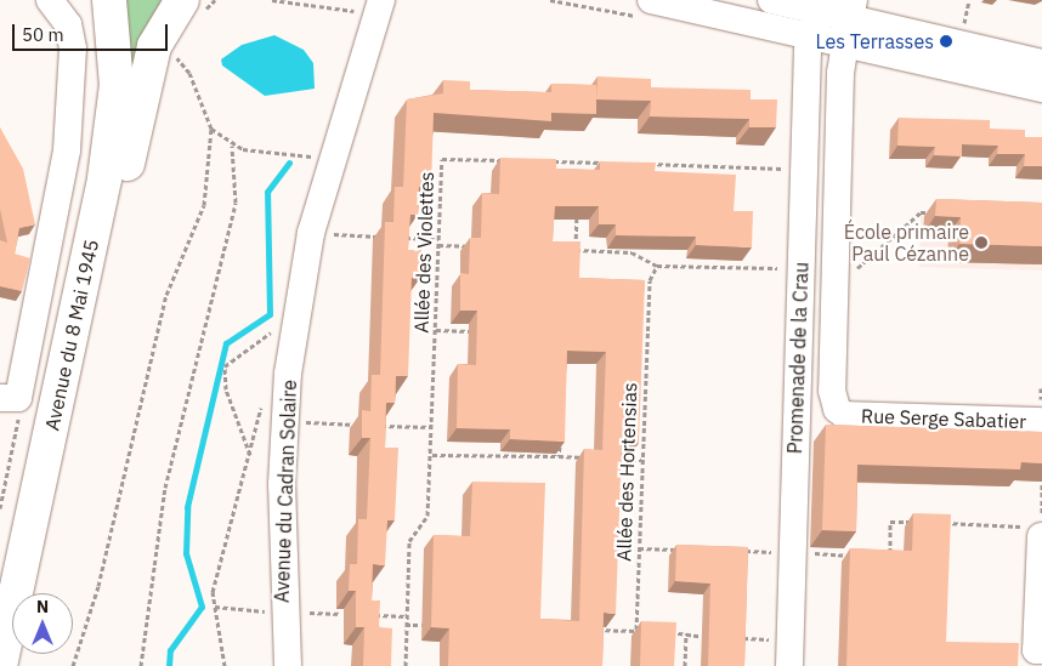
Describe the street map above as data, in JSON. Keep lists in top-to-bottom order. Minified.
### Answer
{"streets":{"main road":["Avenue du 8 Mai 1945"],"street":["Promenade de la Crau","Rue Serge Sabatier","Avenue du Cadran Solaire"],"path":["Allée des Violettes","Allée des Hortensias"]},"places":["Les Terrasses","École primaire Paul Cézanne"],"scale_bar":"50 m","north":"top"}
